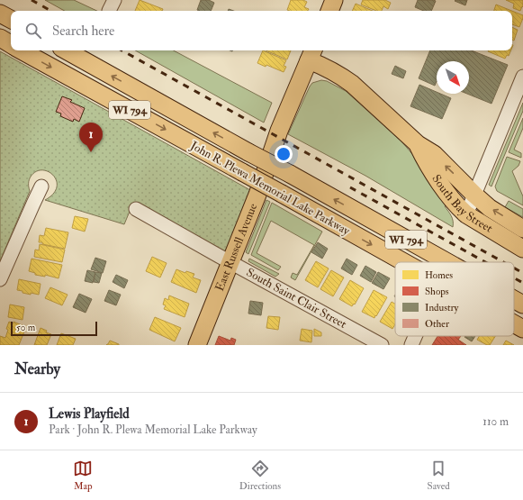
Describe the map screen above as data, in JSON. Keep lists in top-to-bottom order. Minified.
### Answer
{"streets":{"main road":["WI 794","John R. Plewa Memorial Lake Parkway","South Bay Street","East Russell Avenue"],"street":["South Saint Clair Street"]},"crossings":[["South Bay Street","East Russell Avenue"],["East Russell Avenue","South Saint Clair Street"]],"legend":["Homes","Shops","Industry","Other"],"scale_bar":"50 m","north":"bottom right","page":{"search":"Search here","pins":"1","scale":"50 m","heading":"Nearby","list":[{"mark":"1","name":"Lewis Playfield","note":"Park · John R. Plewa Memorial Lake Parkway","value":"110 m"}],"nav":["Map","Directions","Saved"]}}
